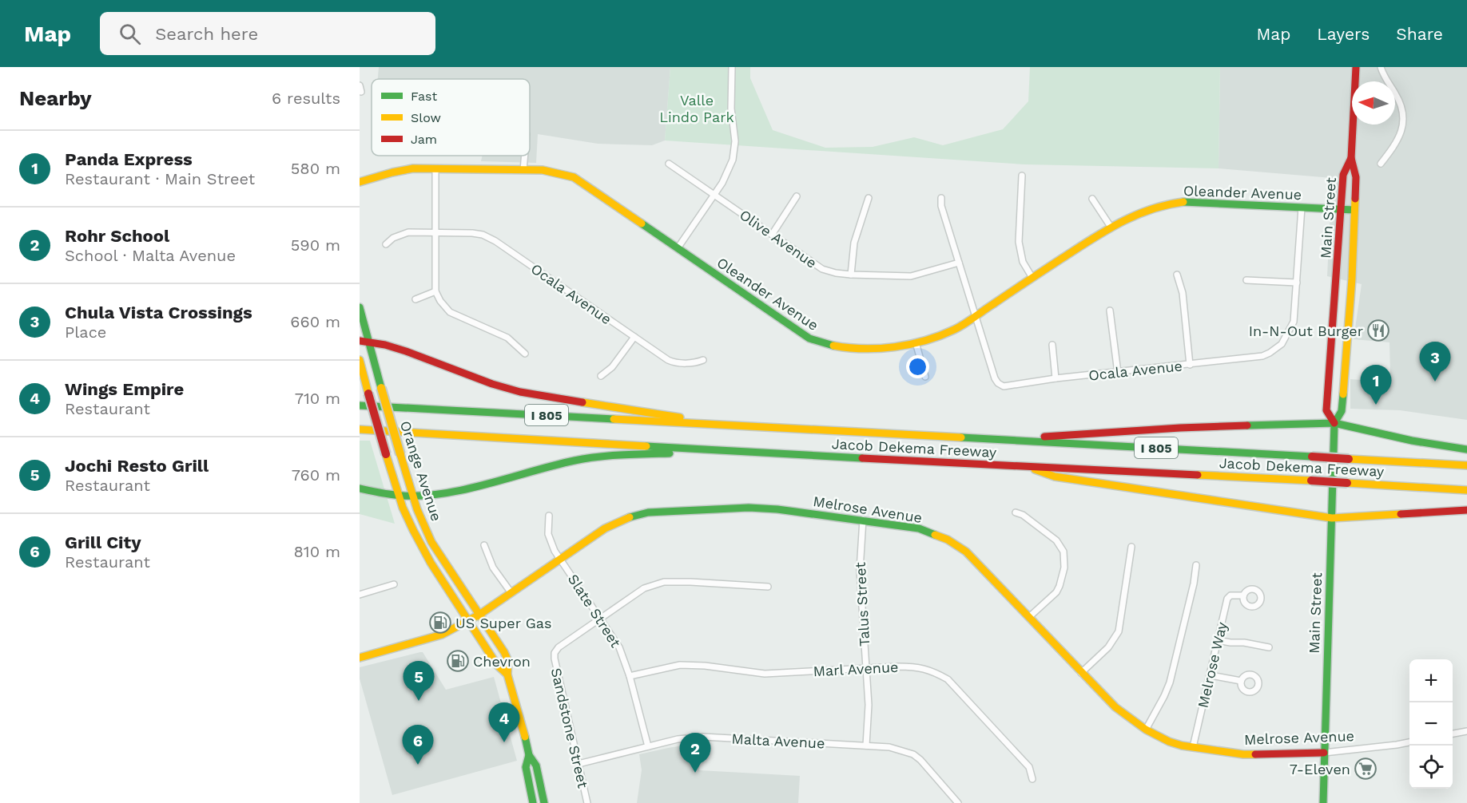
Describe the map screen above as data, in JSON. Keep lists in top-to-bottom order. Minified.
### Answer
{"streets":{"main road":["Oleander Avenue","Main Street","I 805","Jacob Dekema Freeway","Orange Avenue","Melrose Avenue"],"street":["Olive Avenue","Ocala Avenue","Talus Street","Slate Street","Melrose Way","Marl Avenue","Sandstone Street","Malta Avenue"]},"crossings":[["Oleander Avenue","Main Street"],["Oleander Avenue","Ocala Avenue"],["Main Street","Melrose Avenue"],["Orange Avenue","Melrose Avenue"],["Melrose Avenue","Talus Street"],["Melrose Avenue","Slate Street"],["Melrose Avenue","Melrose Way"],["Talus Street","Marl Avenue"],["Talus Street","Malta Avenue"],["Slate Street","Marl Avenue"],["Slate Street","Sandstone Street"],["Slate Street","Malta Avenue"],["Sandstone Street","Malta Avenue"]],"parks":["Valle Lindo Park"],"places":{"restaurant":["In-N-Out Burger"],"fuel station":["US Super Gas","Chevron"],"supermarket":["7-Eleven"]},"legend":["Fast","Slow","Jam"],"north":"left","page":{"header":"Map","search":"Search here","nav":["Map","Layers","Share"],"heading":["Nearby","6 results"],"list":[{"mark":"1","name":"Panda Express","note":"Restaurant · Main Street","value":"580 m"},{"mark":"2","name":"Rohr School","note":"School · Malta Avenue","value":"590 m"},{"mark":"3","name":"Chula Vista Crossings","note":"Place","value":"660 m"},{"mark":"4","name":"Wings Empire","note":"Restaurant","value":"710 m"},{"mark":"5","name":"Jochi Resto Grill","note":"Restaurant","value":"760 m"},{"mark":"6","name":"Grill City","note":"Restaurant","value":"810 m"}],"pins":["3","1","5","4","6","2"],"map_buttons":["+","−"]}}
